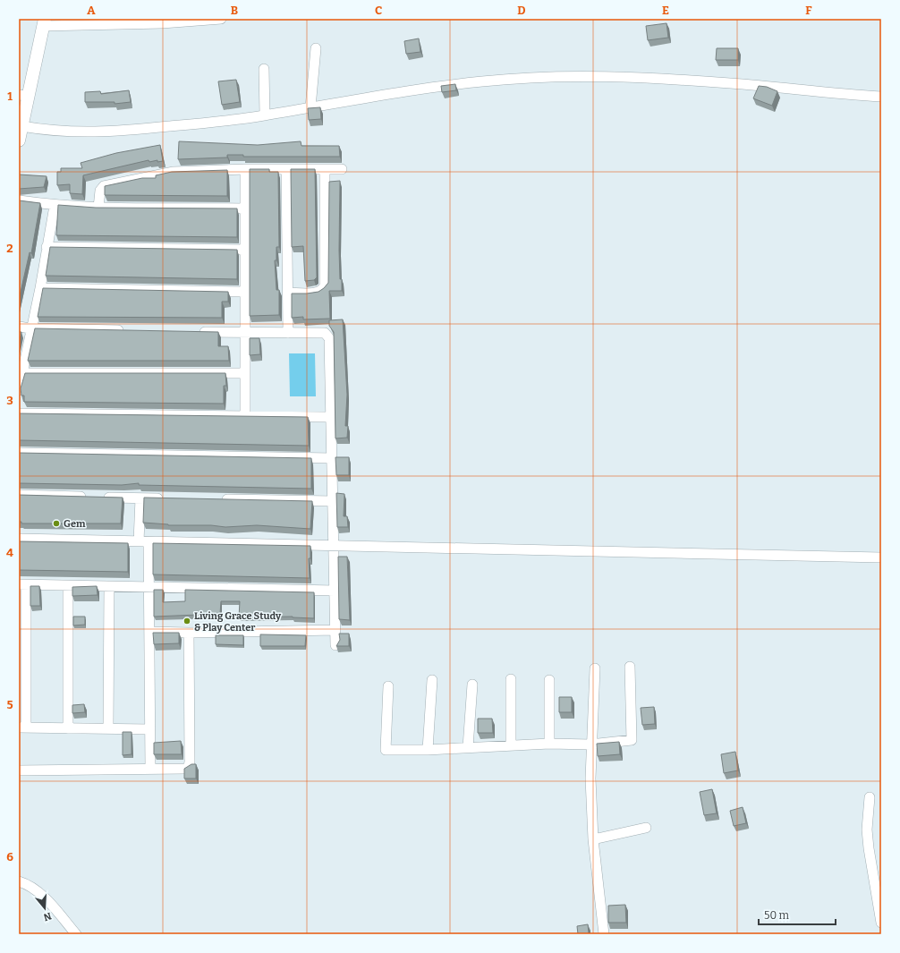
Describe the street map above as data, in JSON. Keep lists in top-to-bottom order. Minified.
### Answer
{"places":["Gem","Living Grace Study & Play Center"],"scale_bar":"50 m","north":"bottom","grid":{"columns":["A","B","C","D","E","F"],"rows":["1","2","3","4","5","6"]}}
